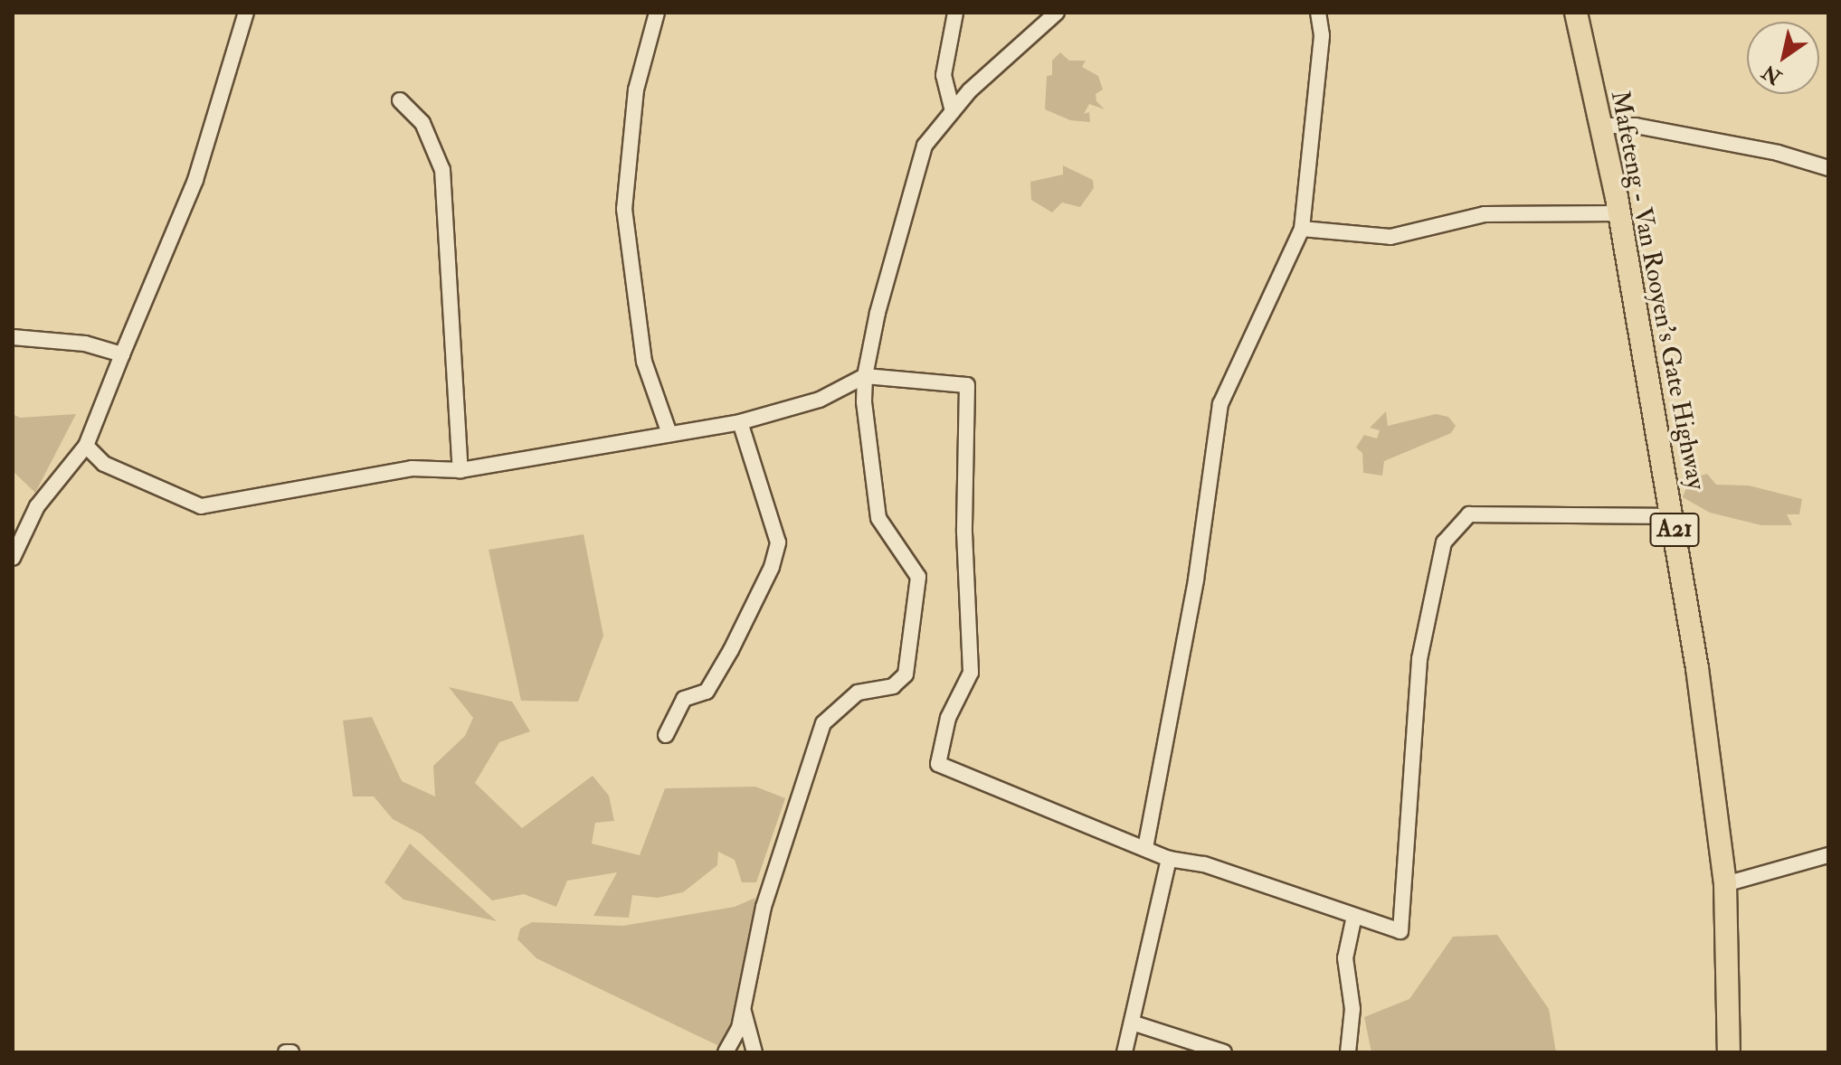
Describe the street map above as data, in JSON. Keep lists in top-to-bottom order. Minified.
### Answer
{"streets":{"main road":["Mafeteng - Van Rooyen's Gate Highway","A21"]},"north":"bottom left"}
